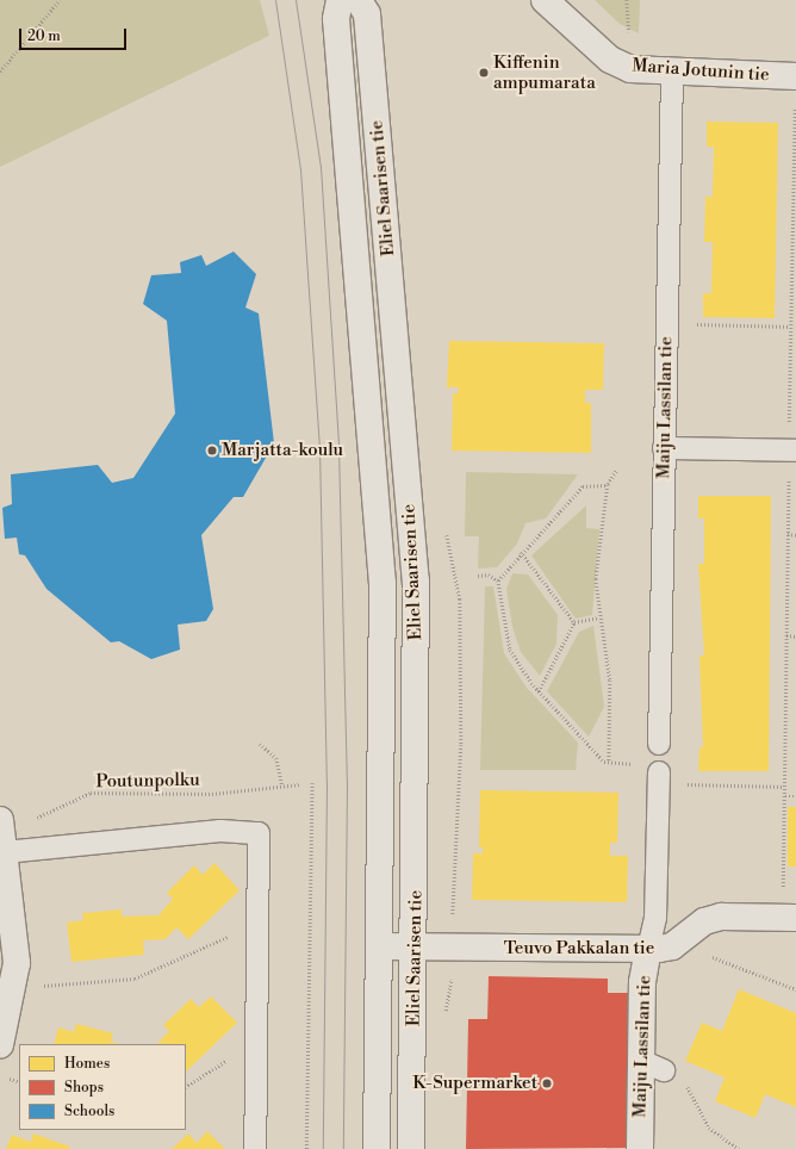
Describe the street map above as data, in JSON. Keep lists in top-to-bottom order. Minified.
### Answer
{"streets":{"main road":["Maria Jotunin tie","Eliel Saarisen tie","Maiju Lassilan tie","Teuvo Pakkalan tie"],"path":["Poutunpolku"]},"crossings":[["Maria Jotunin tie","Maiju Lassilan tie"],["Eliel Saarisen tie","Teuvo Pakkalan tie"],["Maiju Lassilan tie","Teuvo Pakkalan tie"]],"places":["Kiffenin ampumarata","Marjatta-koulu","K-Supermarket"],"legend":["Homes","Shops","Schools"],"scale_bar":"20 m"}
